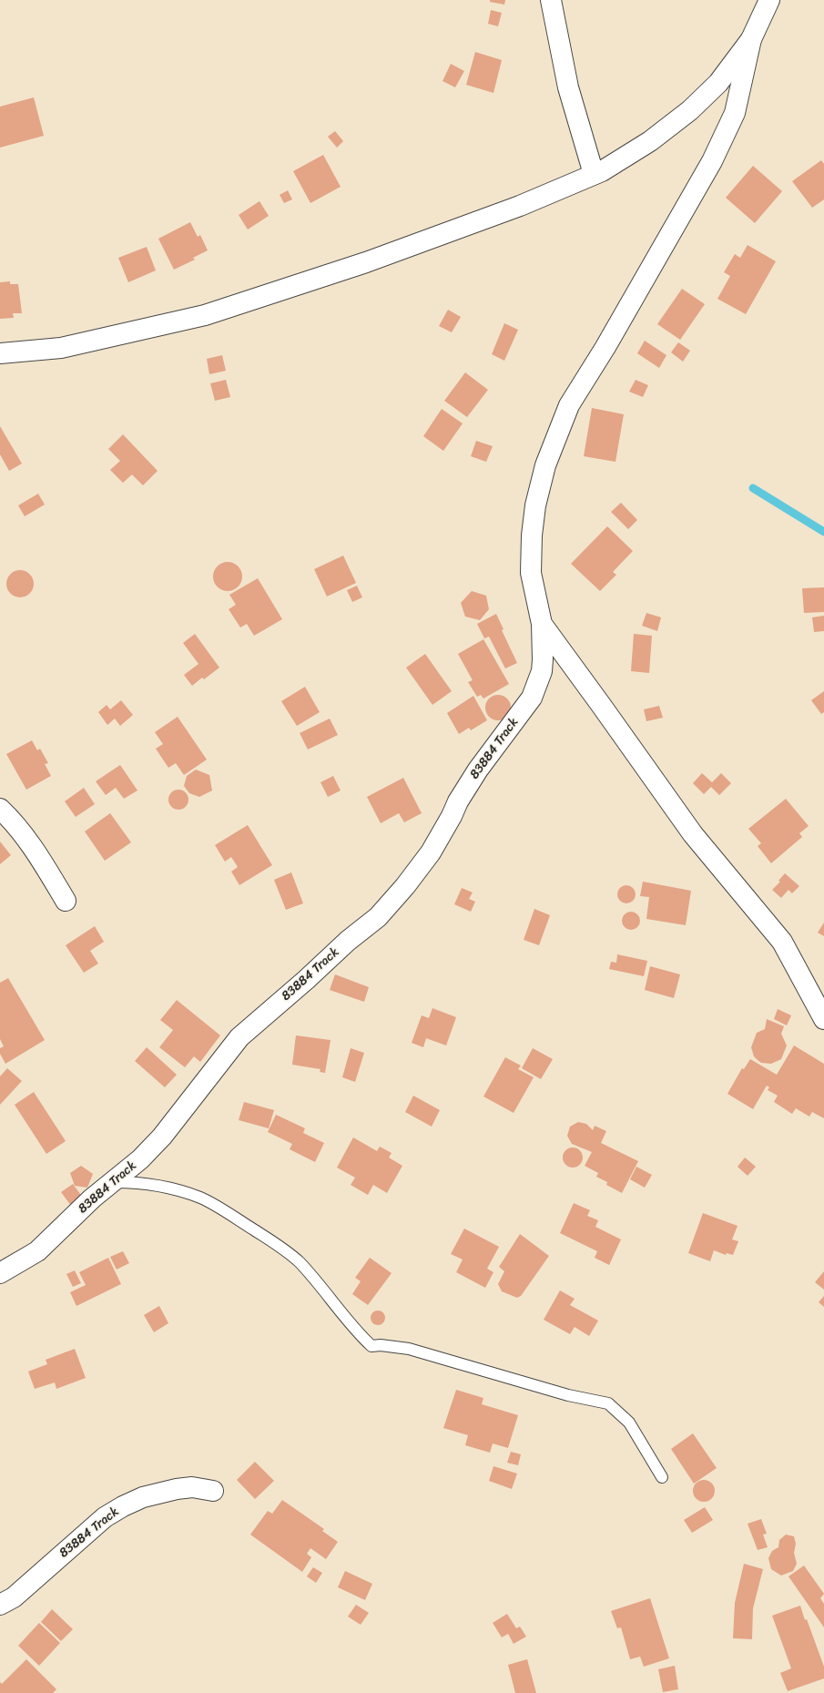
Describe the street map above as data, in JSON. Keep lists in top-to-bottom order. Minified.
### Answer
{"streets":{"street":["83884 Track"]}}
